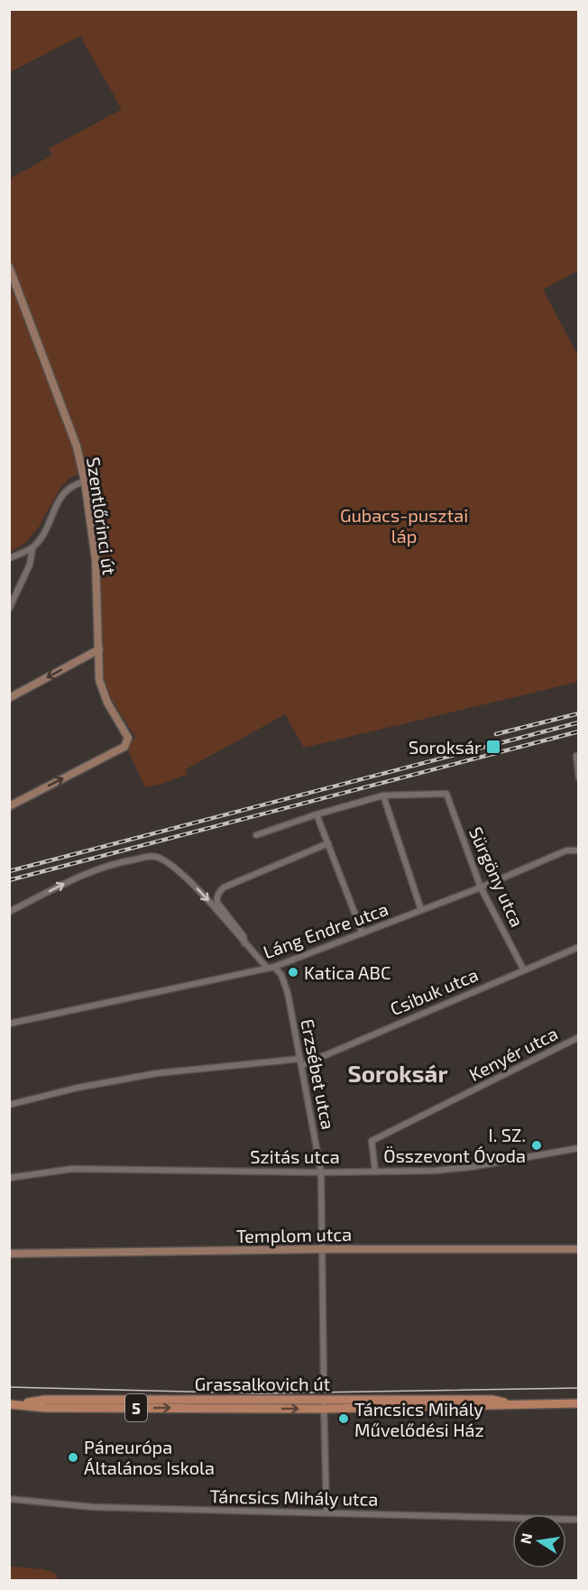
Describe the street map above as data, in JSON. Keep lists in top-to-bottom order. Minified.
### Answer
{"streets":{"main road":["Szentlőrinci út","Templom utca","Grassalkovich út","5"],"street":["Sürgöny utca","Láng Endre utca","Csibuk utca","Kenyér utca","Erzsébet utca","Szitás utca","Táncsics Mihály utca"]},"crossings":[["Sürgöny utca","Láng Endre utca"],["Sürgöny utca","Csibuk utca"],["Láng Endre utca","Erzsébet utca"],["Csibuk utca","Erzsébet utca"],["Kenyér utca","Szitás utca"],["Erzsébet utca","Szitás utca"],["Erzsébet utca","Templom utca"]],"districts":["Soroksár"],"parks":["Gubacs-pusztai láp"],"places":{"transit":["Soroksár"],"other":["Katica ABC","I. SZ. Összevont Óvoda","Táncsics Mihály Művelődési Ház","Páneurópa Általános Iskola"]},"north":"left"}
